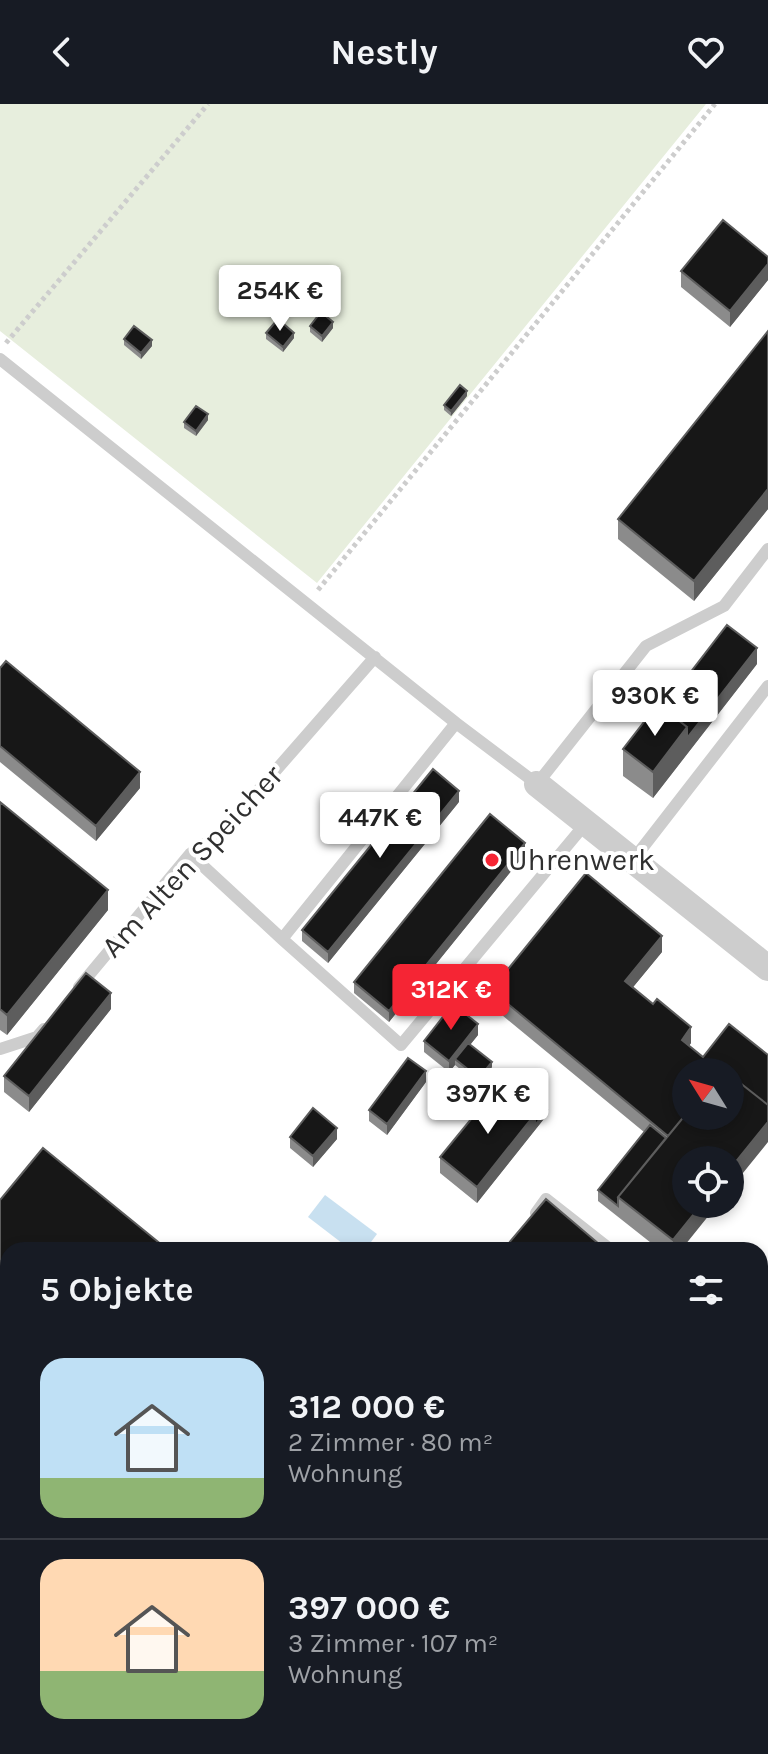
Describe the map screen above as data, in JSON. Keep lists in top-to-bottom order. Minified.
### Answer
{"streets":{"lane":["Am Alten Speicher"]},"places":["Uhrenwerk"],"north":"top left","page":{"header":"Nestly","price":["254K €","930K €","447K €","312K €","397K €"],"heading":"5 Objekte","list":[{"name":"312 000 €","note":"2 Zimmer · 80 m² · Wohnung"},{"name":"397 000 €","note":"3 Zimmer · 107 m² · Wohnung"}]}}
